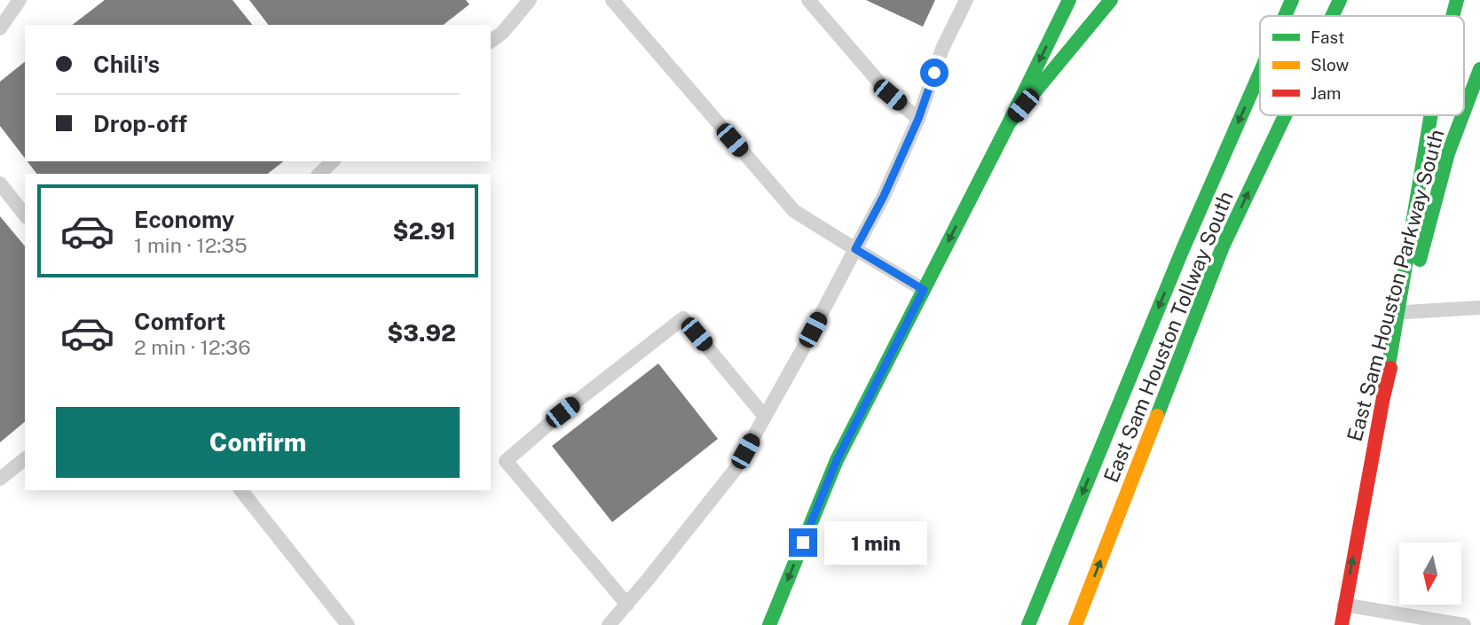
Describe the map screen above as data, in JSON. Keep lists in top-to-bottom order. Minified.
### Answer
{"streets":{"main road":["East Sam Houston Parkway South","East Sam Houston Tollway South"]},"one_way":["East Sam Houston Parkway South"],"legend":["Fast","Slow","Jam"],"north":"bottom","page":{"banner":["Chili's","Drop-off"],"list":[{"name":"Economy","note":"1 min · 12:35","value":"$2.91"},{"name":"Comfort","note":"2 min · 12:36","value":"$3.92"}],"buttons":"Confirm","bubble":"1 min"}}
